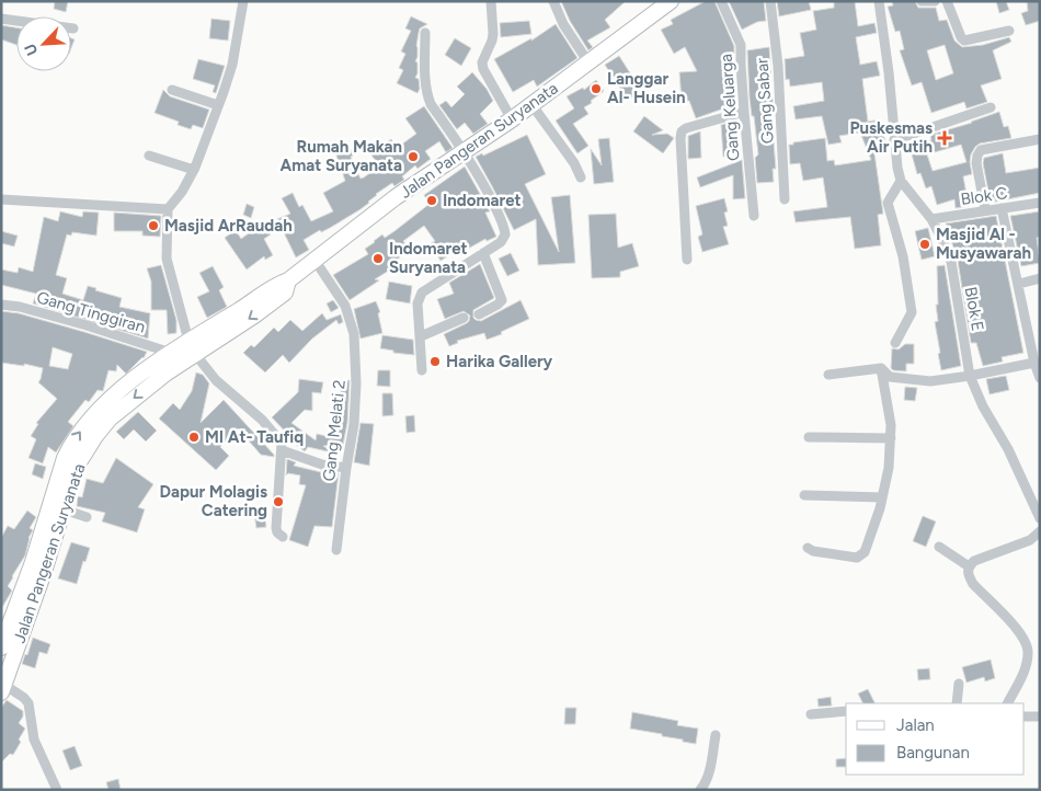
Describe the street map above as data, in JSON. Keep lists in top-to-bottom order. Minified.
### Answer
{"streets":{"main road":["Jalan Pangeran Suryanata"],"street":["Gang Sabar","Gang Keluarga","Blok C","Blok E","Gang Tinggiran","Gang Melati 2"]},"crossings":[["Jalan Pangeran Suryanata","Gang Tinggiran"],["Jalan Pangeran Suryanata","Gang Melati 2"],["Blok C","Blok E"]],"places":{"other":["Langgar Al- Husein","Rumah Makan Amat Suryanata","Indomaret","Masjid ArRaudah","Masjid Al - Musyawarah","Indomaret Suryanata","Harika Gallery","MI At- Taufiq","Dapur Molagis Catering"],"health":["Puskesmas Air Putih"]},"legend":["Jalan","Bangunan"],"north":"bottom left"}
